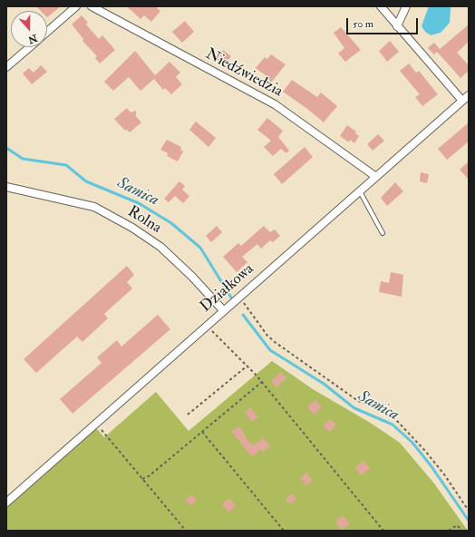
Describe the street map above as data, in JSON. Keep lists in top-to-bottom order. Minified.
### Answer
{"streets":{"street":["Niedźwiedzia","Rolna","Działkowa"]},"crossings":[["Niedźwiedzia","Działkowa"],["Rolna","Działkowa"]],"water":["Samica"],"scale_bar":"50 m","north":"bottom"}
